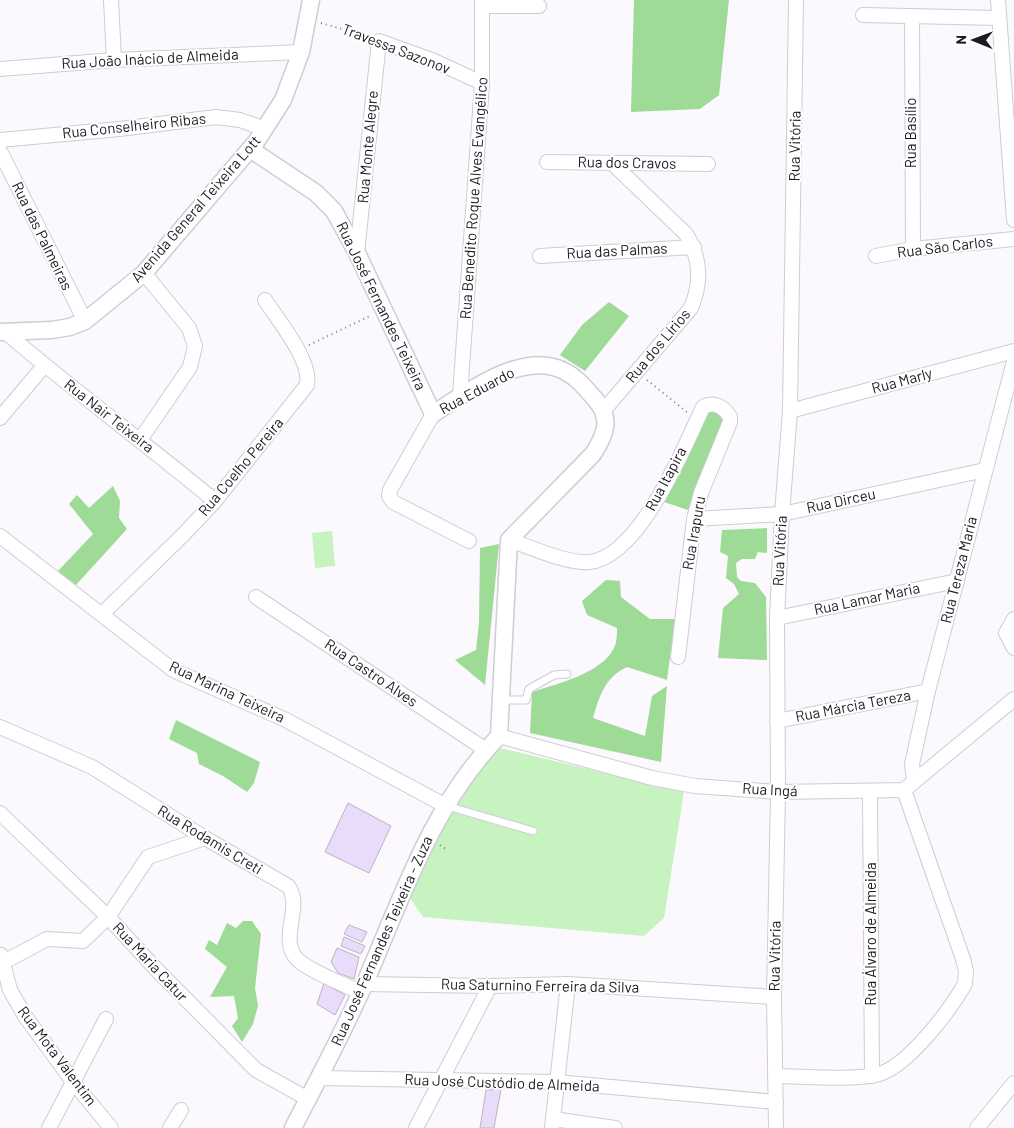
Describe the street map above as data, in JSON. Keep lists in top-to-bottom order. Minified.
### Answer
{"streets":{"street":["Travessa Sazonov","Rua João Inácio de Almeida","Rua Conselheiro Ribas","Rua Basílio","Rua Vitória","Rua Monte Alegre","Rua dos Cravos","Rua Benedito Roque Alves Evangélico","Avenida General Teixeira Lott","Rua das Palmeiras","Rua São Carlos","Rua das Palmas","Rua José Fernandes Teixeira","Rua dos Lírios","Rua Marly","Rua Eduardo","Rua Nair Teixeira","Rua Coelho Pereira","Rua Itapira","Rua Dirceu","Rua Irapuru","Rua Tereza Maria","Rua Lamar Maria","Rua Castro Alves","Rua Marina Teixeira","Rua Márcia Tereza","Rua Ingá","Rua Rodamis Creti","Rua Álvaro de Almeida","Rua José Fernandes Teixeira - Zuza","Rua Maria Catur","Rua Saturnino Ferreira da Silva","Rua Mota Valentim","Rua José Custódio de Almeida"]},"crossings":[["Travessa Sazonov","Rua Monte Alegre"],["Travessa Sazonov","Rua Benedito Roque Alves Evangélico"],["Travessa Sazonov","Avenida General Teixeira Lott"],["Rua João Inácio de Almeida","Avenida General Teixeira Lott"],["Rua Conselheiro Ribas","Avenida General Teixeira Lott"],["Rua Basílio","Rua São Carlos"],["Rua Vitória","Rua Marly"],["Rua Vitória","Rua Dirceu"],["Rua Vitória","Rua Lamar Maria"],["Rua Vitória","Rua Márcia Tereza"],["Rua Vitória","Rua Ingá"],["Rua Vitória","Rua Saturnino Ferreira da Silva"],["Rua Vitória","Rua José Custódio de Almeida"],["Rua Monte Alegre","Rua José Fernandes Teixeira"],["Rua Benedito Roque Alves Evangélico","Rua Eduardo"],["Avenida General Teixeira Lott","Rua das Palmeiras"],["Avenida General Teixeira Lott","Rua José Fernandes Teixeira"],["Avenida General Teixeira Lott","Rua Nair Teixeira"],["Rua das Palmas","Rua dos Lírios"],["Rua José Fernandes Teixeira","Rua Eduardo"],["Rua dos Lírios","Rua Eduardo"],["Rua Nair Teixeira","Rua Coelho Pereira"],["Rua Coelho Pereira","Rua Marina Teixeira"],["Rua Itapira","Rua Irapuru"],["Rua Dirceu","Rua Irapuru"],["Rua Dirceu","Rua Tereza Maria"],["Rua Tereza Maria","Rua Lamar Maria"],["Rua Tereza Maria","Rua Márcia Tereza"],["Rua Castro Alves","Rua José Fernandes Teixeira - Zuza"],["Rua Marina Teixeira","Rua José Fernandes Teixeira - Zuza"],["Rua Ingá","Rua Álvaro de Almeida"],["Rua Ingá","Rua José Fernandes Teixeira - Zuza"],["Rua Rodamis Creti","Rua José Fernandes Teixeira - Zuza"],["Rua Rodamis Creti","Rua Saturnino Ferreira da Silva"],["Rua José Fernandes Teixeira - Zuza","Rua Maria Catur"],["Rua José Fernandes Teixeira - Zuza","Rua Saturnino Ferreira da Silva"],["Rua José Fernandes Teixeira - Zuza","Rua José Custódio de Almeida"]],"north":"left"}
